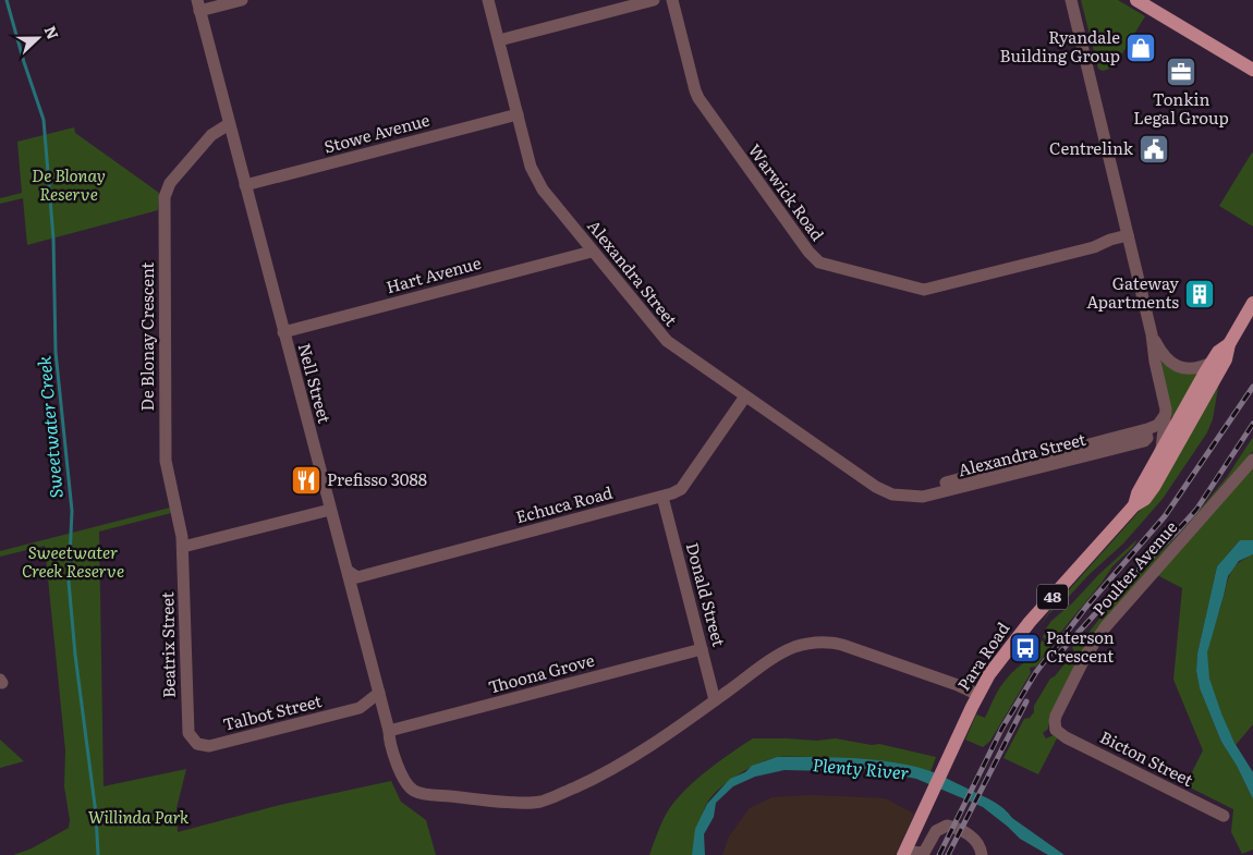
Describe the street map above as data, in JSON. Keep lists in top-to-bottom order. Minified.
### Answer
{"streets":{"main road":["48","Para Road"],"street":["Stowe Avenue","Warwick Road","Alexandra Street","Hart Avenue","De Blonay Crescent","Nell Street","Echuca Road","Poulter Avenue","Donald Street","Beatrix Street","Thoona Grove","Talbot Street","Bicton Street"]},"crossings":[["Stowe Avenue","Alexandra Street"],["Stowe Avenue","Nell Street"],["Alexandra Street","Hart Avenue"],["Alexandra Street","Echuca Road"],["Hart Avenue","Nell Street"],["De Blonay Crescent","Nell Street"],["De Blonay Crescent","Beatrix Street"],["Nell Street","Echuca Road"],["Nell Street","Donald Street"],["Nell Street","Thoona Grove"],["Nell Street","Talbot Street"],["Echuca Road","Donald Street"],["Poulter Avenue","Bicton Street"],["Donald Street","Thoona Grove"],["Beatrix Street","Talbot Street"]],"water":["Sweetwater Creek","Plenty River"],"parks":["De Blonay Reserve","Sweetwater Creek Reserve","Willinda Park"],"places":{"shop":["Ryandale Building Group"],"office":["Tonkin Legal Group"],"public building":["Centrelink"],"building":["Gateway Apartments"],"restaurant":["Prefisso 3088"],"bus stop":["Paterson Crescent"]},"north":"right"}
